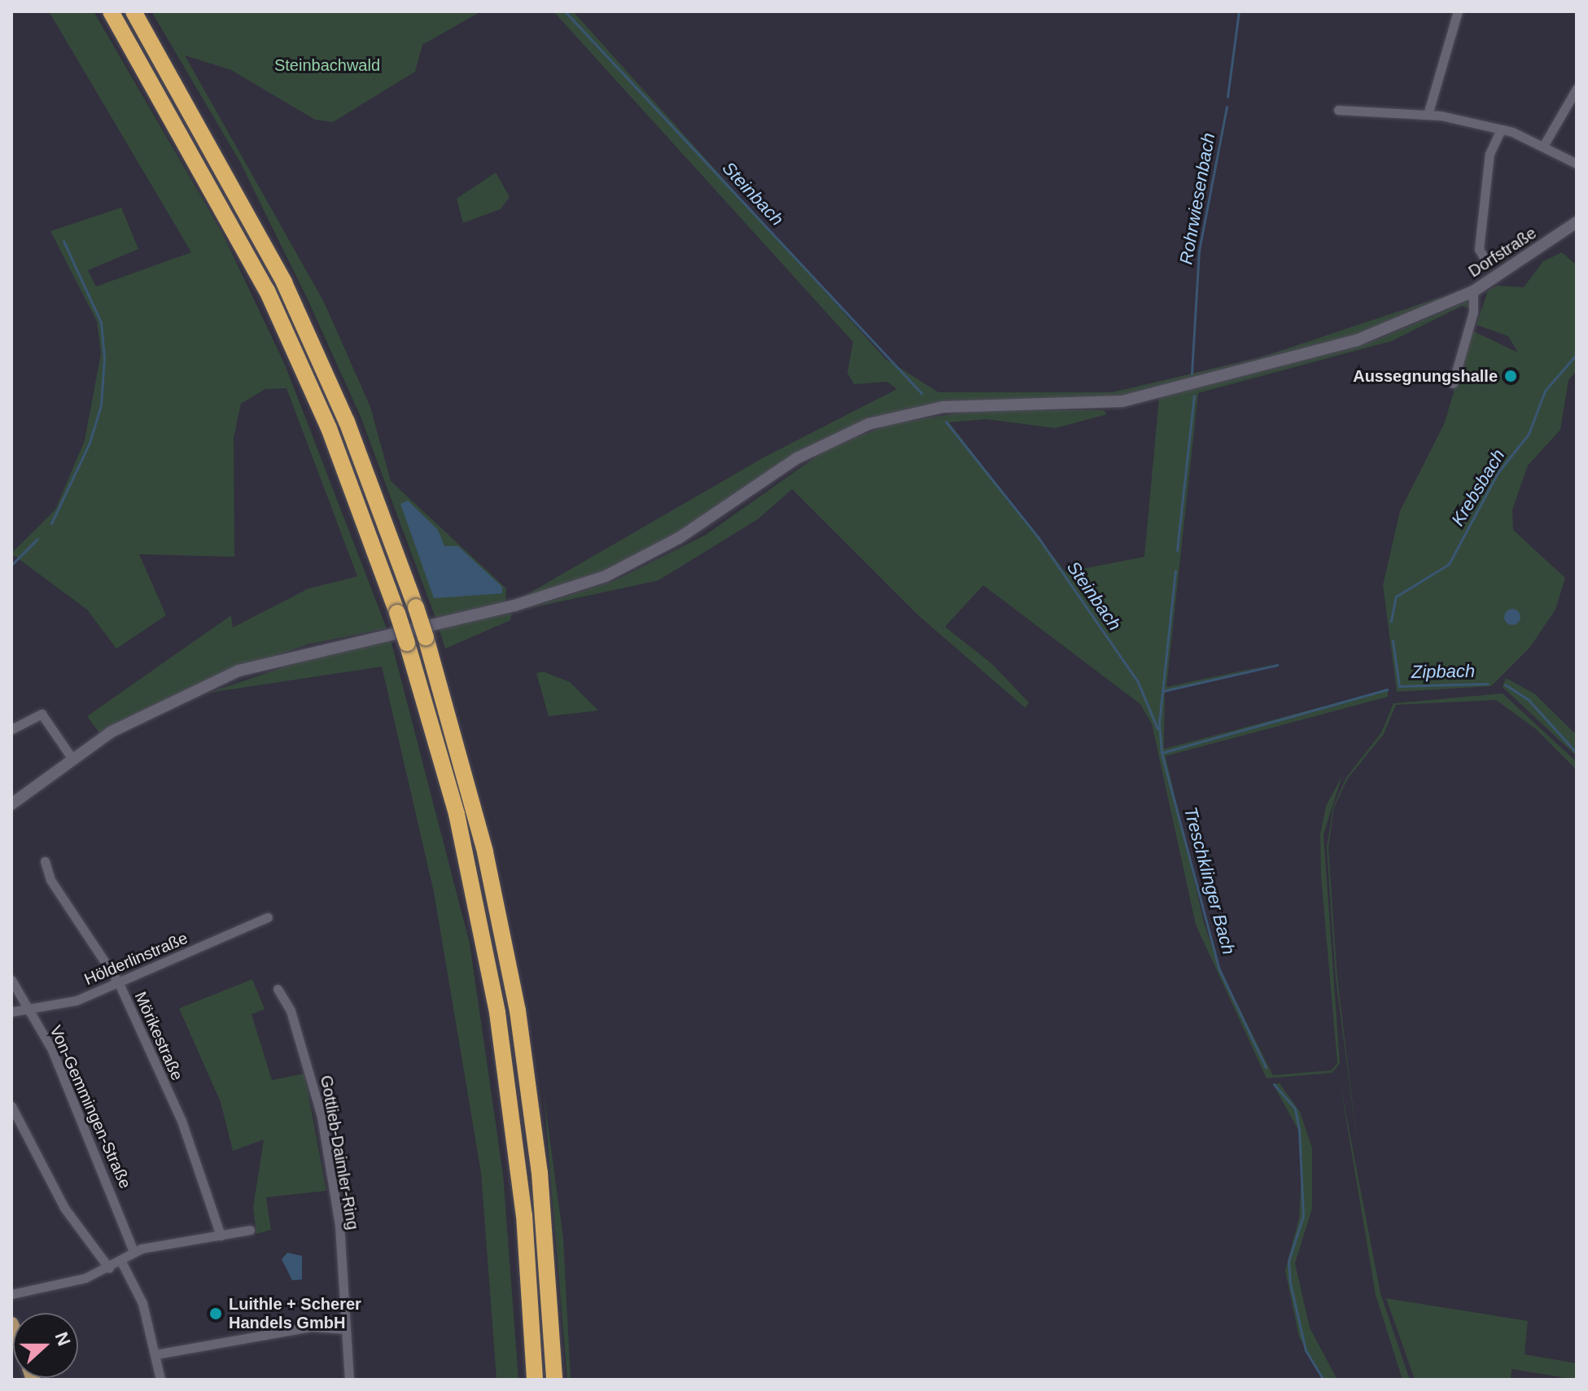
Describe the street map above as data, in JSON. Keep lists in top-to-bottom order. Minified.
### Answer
{"streets":{"street":["Dorfstraße","Hölderlinstraße","Mörikestraße","Von-Gemmingen-Straße","Gottlieb-Daimler-Ring"]},"crossings":[["Hölderlinstraße","Mörikestraße"],["Hölderlinstraße","Von-Gemmingen-Straße"]],"water":["Steinbach","Rohrwiesenbach","Krebsbach","Zipbach","Treschklinger Bach"],"parks":["Steinbachwald"],"places":["Aussegnungshalle","Luithle + Scherer Handels GmbH"],"north":"right"}
